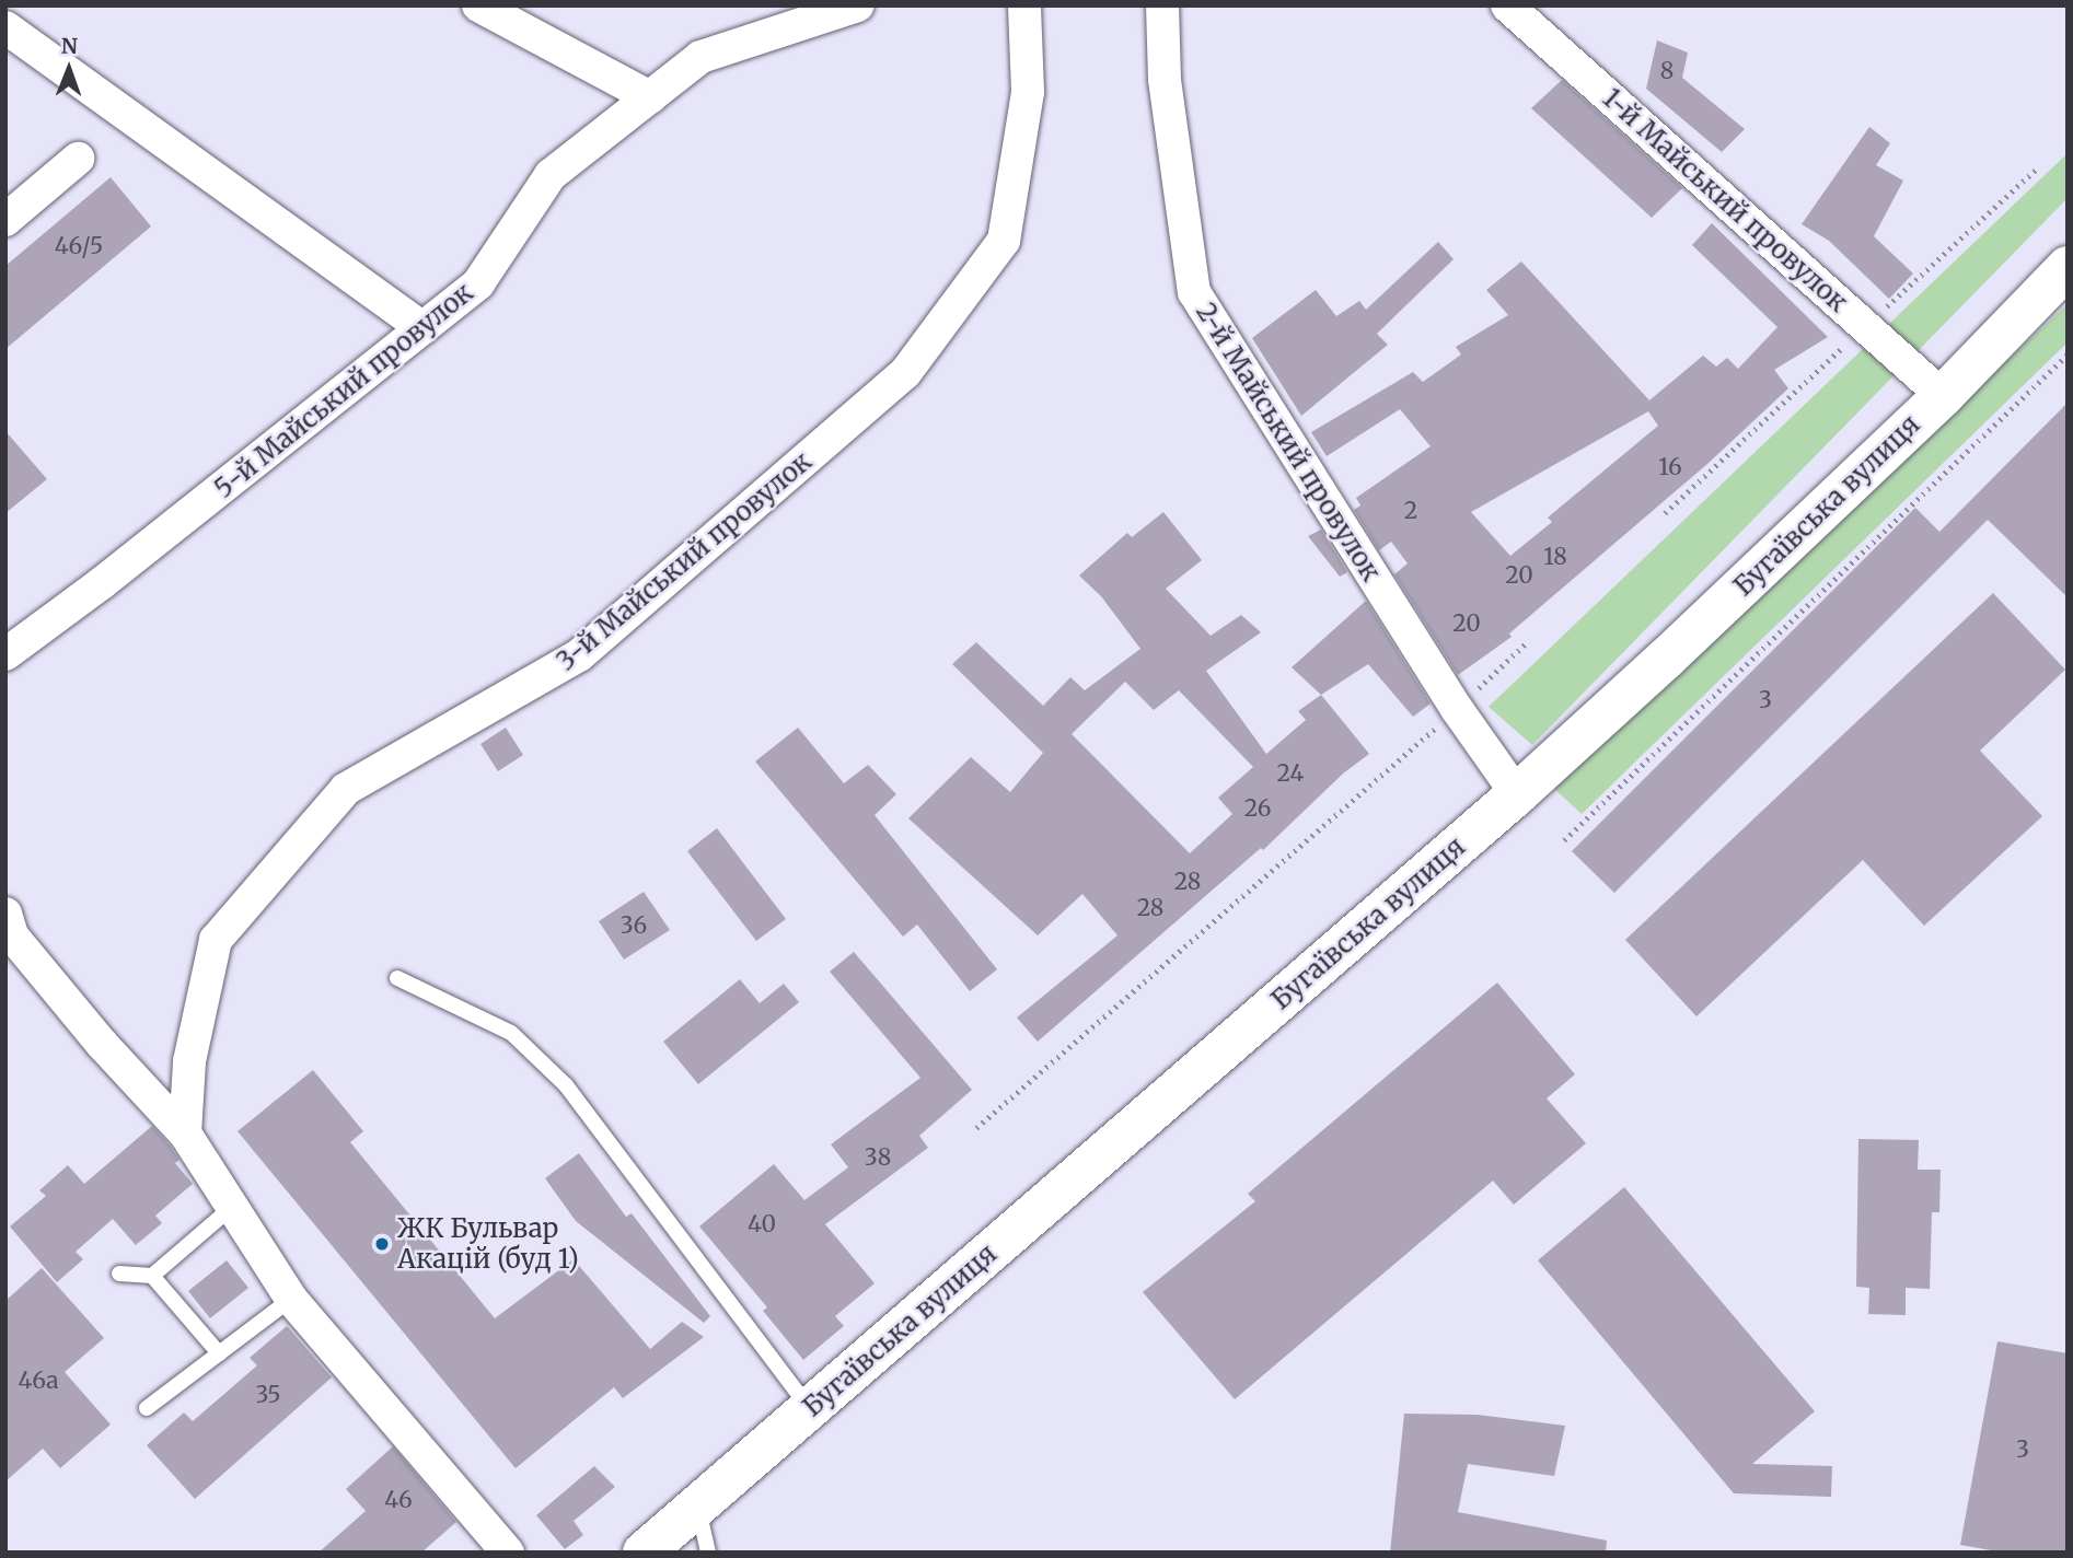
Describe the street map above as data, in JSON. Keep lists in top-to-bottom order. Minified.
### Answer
{"streets":{"main road":["Бугаївська вулиця"],"street":["1-й Майський провулок","5-й Майський провулок","2-й Майський провулок","3-й Майський провулок"]},"crossings":[["1-й Майський провулок","Бугаївська вулиця"],["2-й Майський провулок","Бугаївська вулиця"]],"places":["ЖК Бульвар Акацій (буд 1)"],"house_numbers":["8","46/5","16","2","18","20","20","3","24","26","28","28","36","38","40","46а","35","3","46"],"north":"top"}
